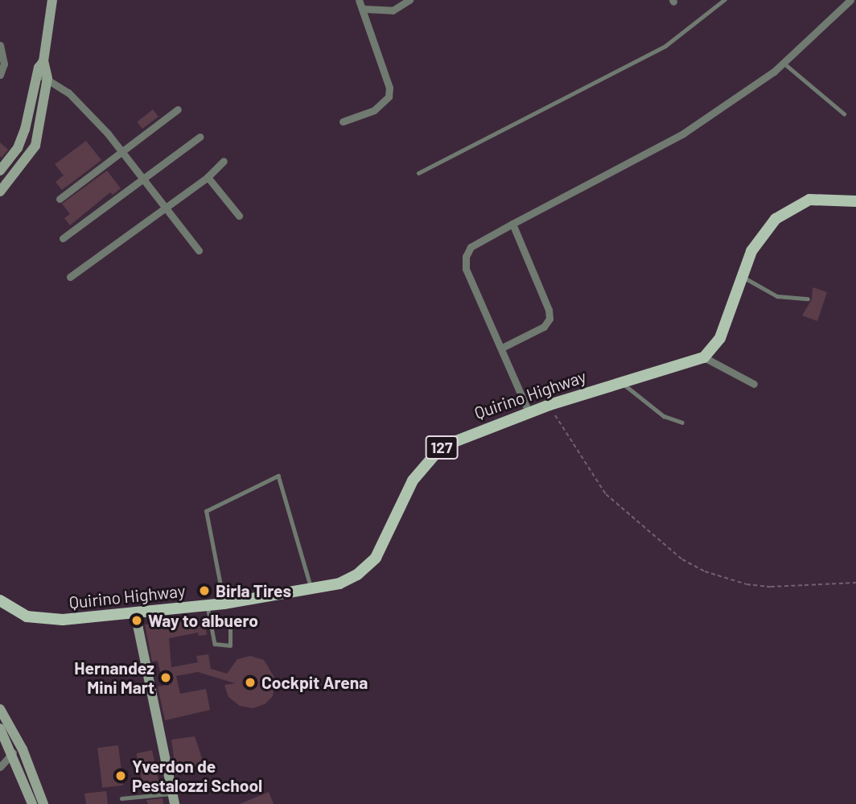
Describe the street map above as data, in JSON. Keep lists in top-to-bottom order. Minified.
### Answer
{"streets":{"main road":["Quirino Highway","127"]},"places":["Birla Tires","Way to albuero","Hernandez Mini Mart","Cockpit Arena","Yverdon de Pestalozzi School"]}
